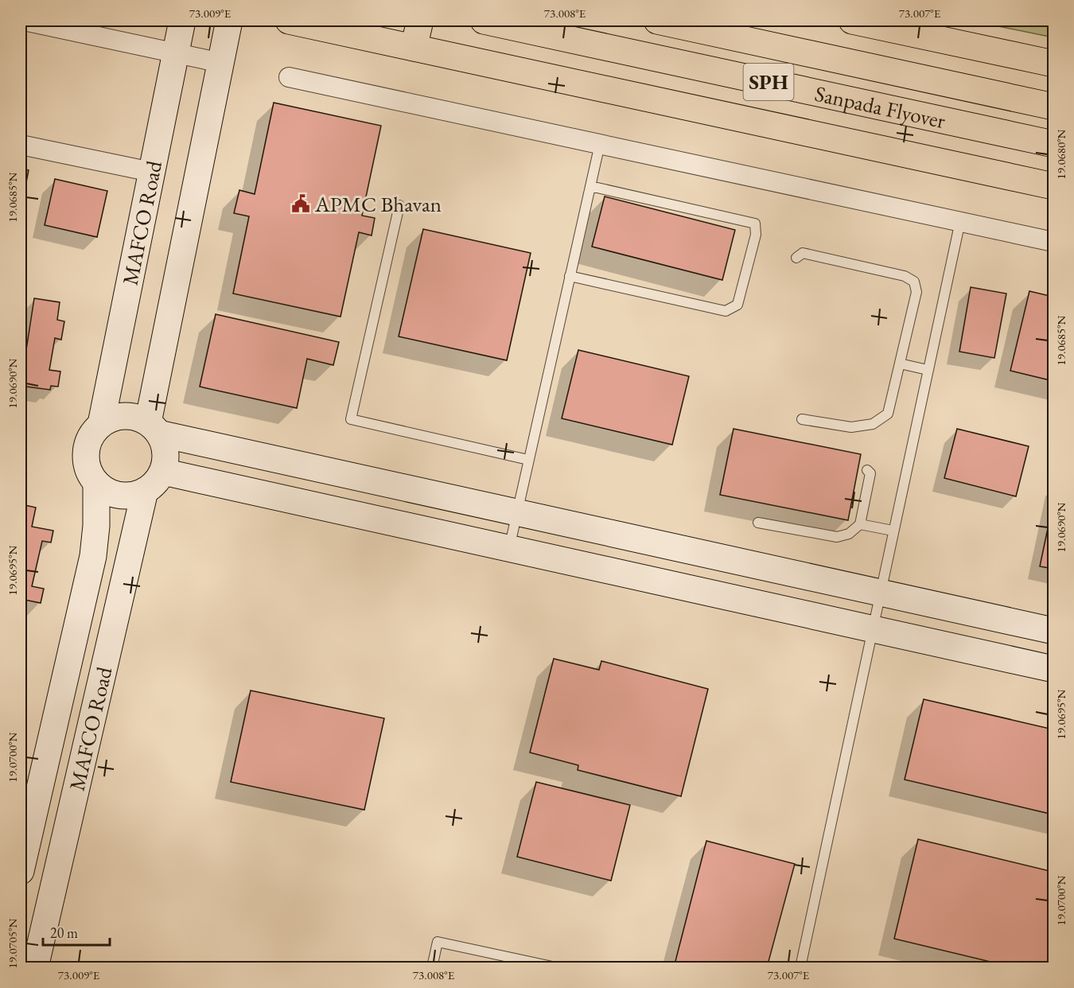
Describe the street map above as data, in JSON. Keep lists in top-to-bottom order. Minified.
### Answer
{"streets":{"highway":["SPH","Sanpada Flyover"],"main road":["MAFCO Road"]},"places":{"public building":["APMC Bhavan"]},"scale_bar":"20 m","coordinates":["73.009°E","73.008°E","73.007°E","19.0680°N","19.0685°N","19.0690°N","19.0695°N","19.0700°N","19.0705°N"]}
